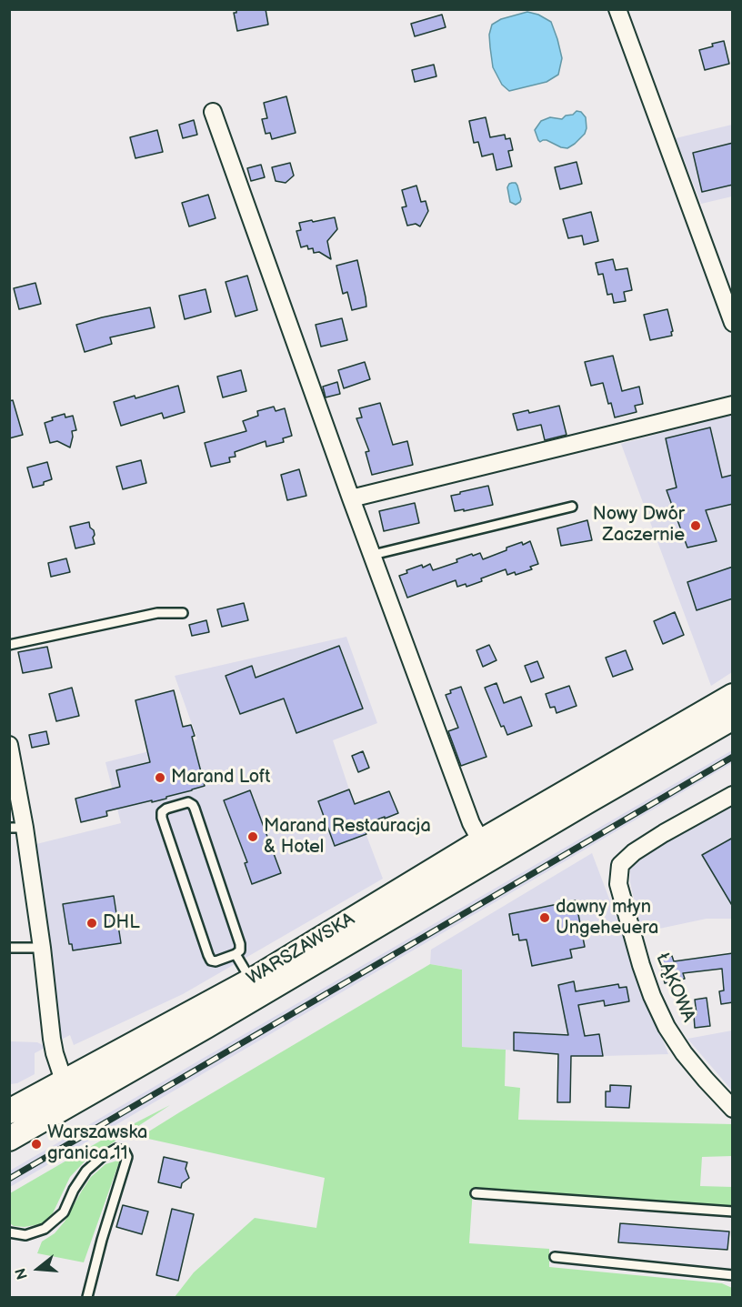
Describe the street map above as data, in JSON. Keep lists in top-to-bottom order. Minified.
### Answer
{"streets":{"main road":["WARSZAWSKA"],"street":["ŁĄKOWA"]},"places":["Nowy Dwór Zaczernie","Marand Loft","Marand Restauracja & Hotel","dawny młyn Ungeheuera","DHL","Warszawska granica 11"],"north":"left"}
